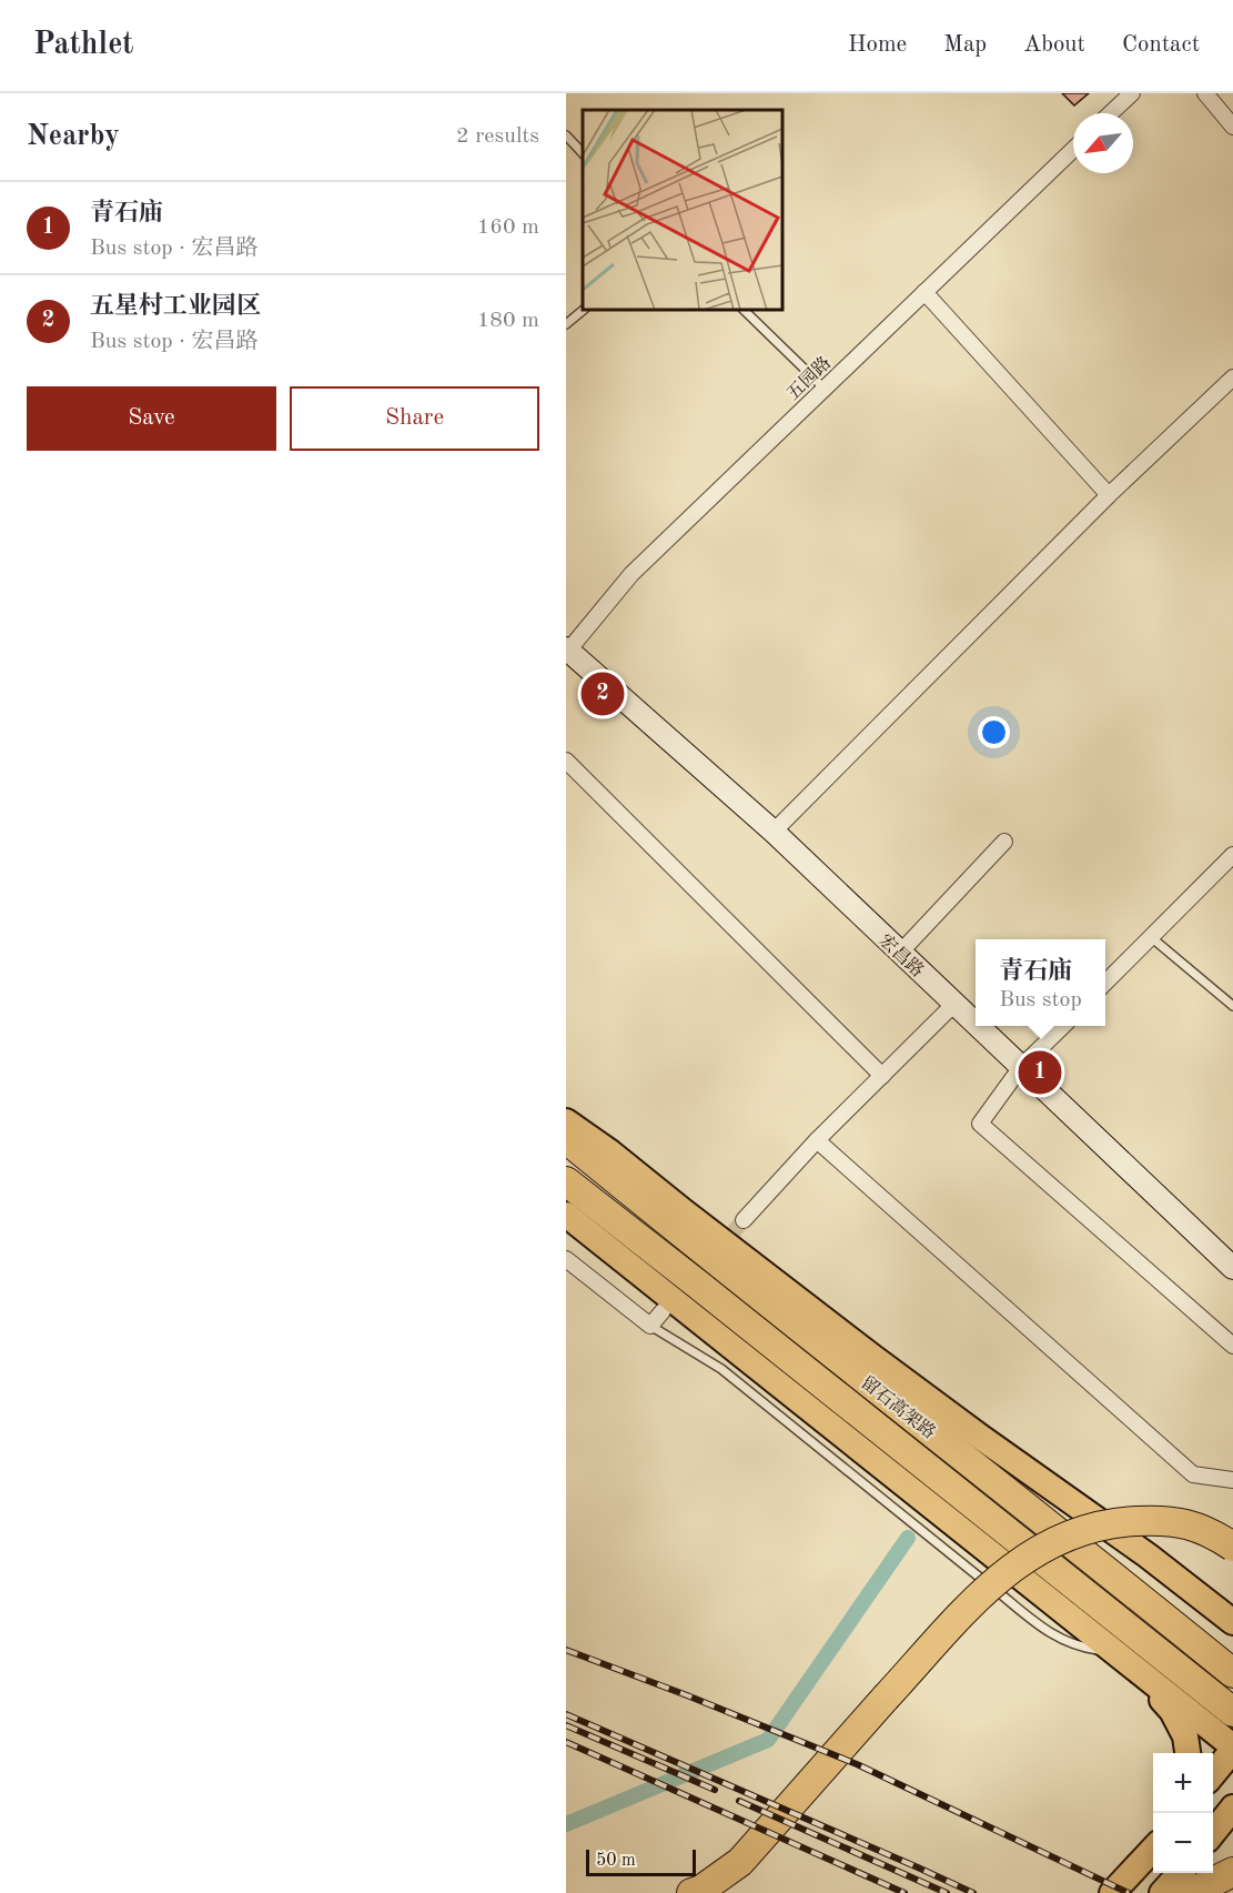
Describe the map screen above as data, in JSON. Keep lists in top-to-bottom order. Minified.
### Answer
{"streets":{"highway":["留石高架路"],"street":["五园路","宏昌路"]},"crossings":[["五园路","宏昌路"]],"scale_bar":"50 m","north":"bottom left","page":{"header":"Pathlet","nav":["Home","Map","About","Contact"],"heading":["Nearby","2 results"],"list":[{"mark":"1","name":"青石庙","note":"Bus stop · 宏昌路","value":"160 m"},{"mark":"2","name":"五星村工业园区","note":"Bus stop · 宏昌路","value":"180 m"}],"buttons":["Save","Share"],"pins":["2","1"],"popup":["青石庙","Bus stop"],"map_buttons":["+","−"],"scale":"50 m"}}
